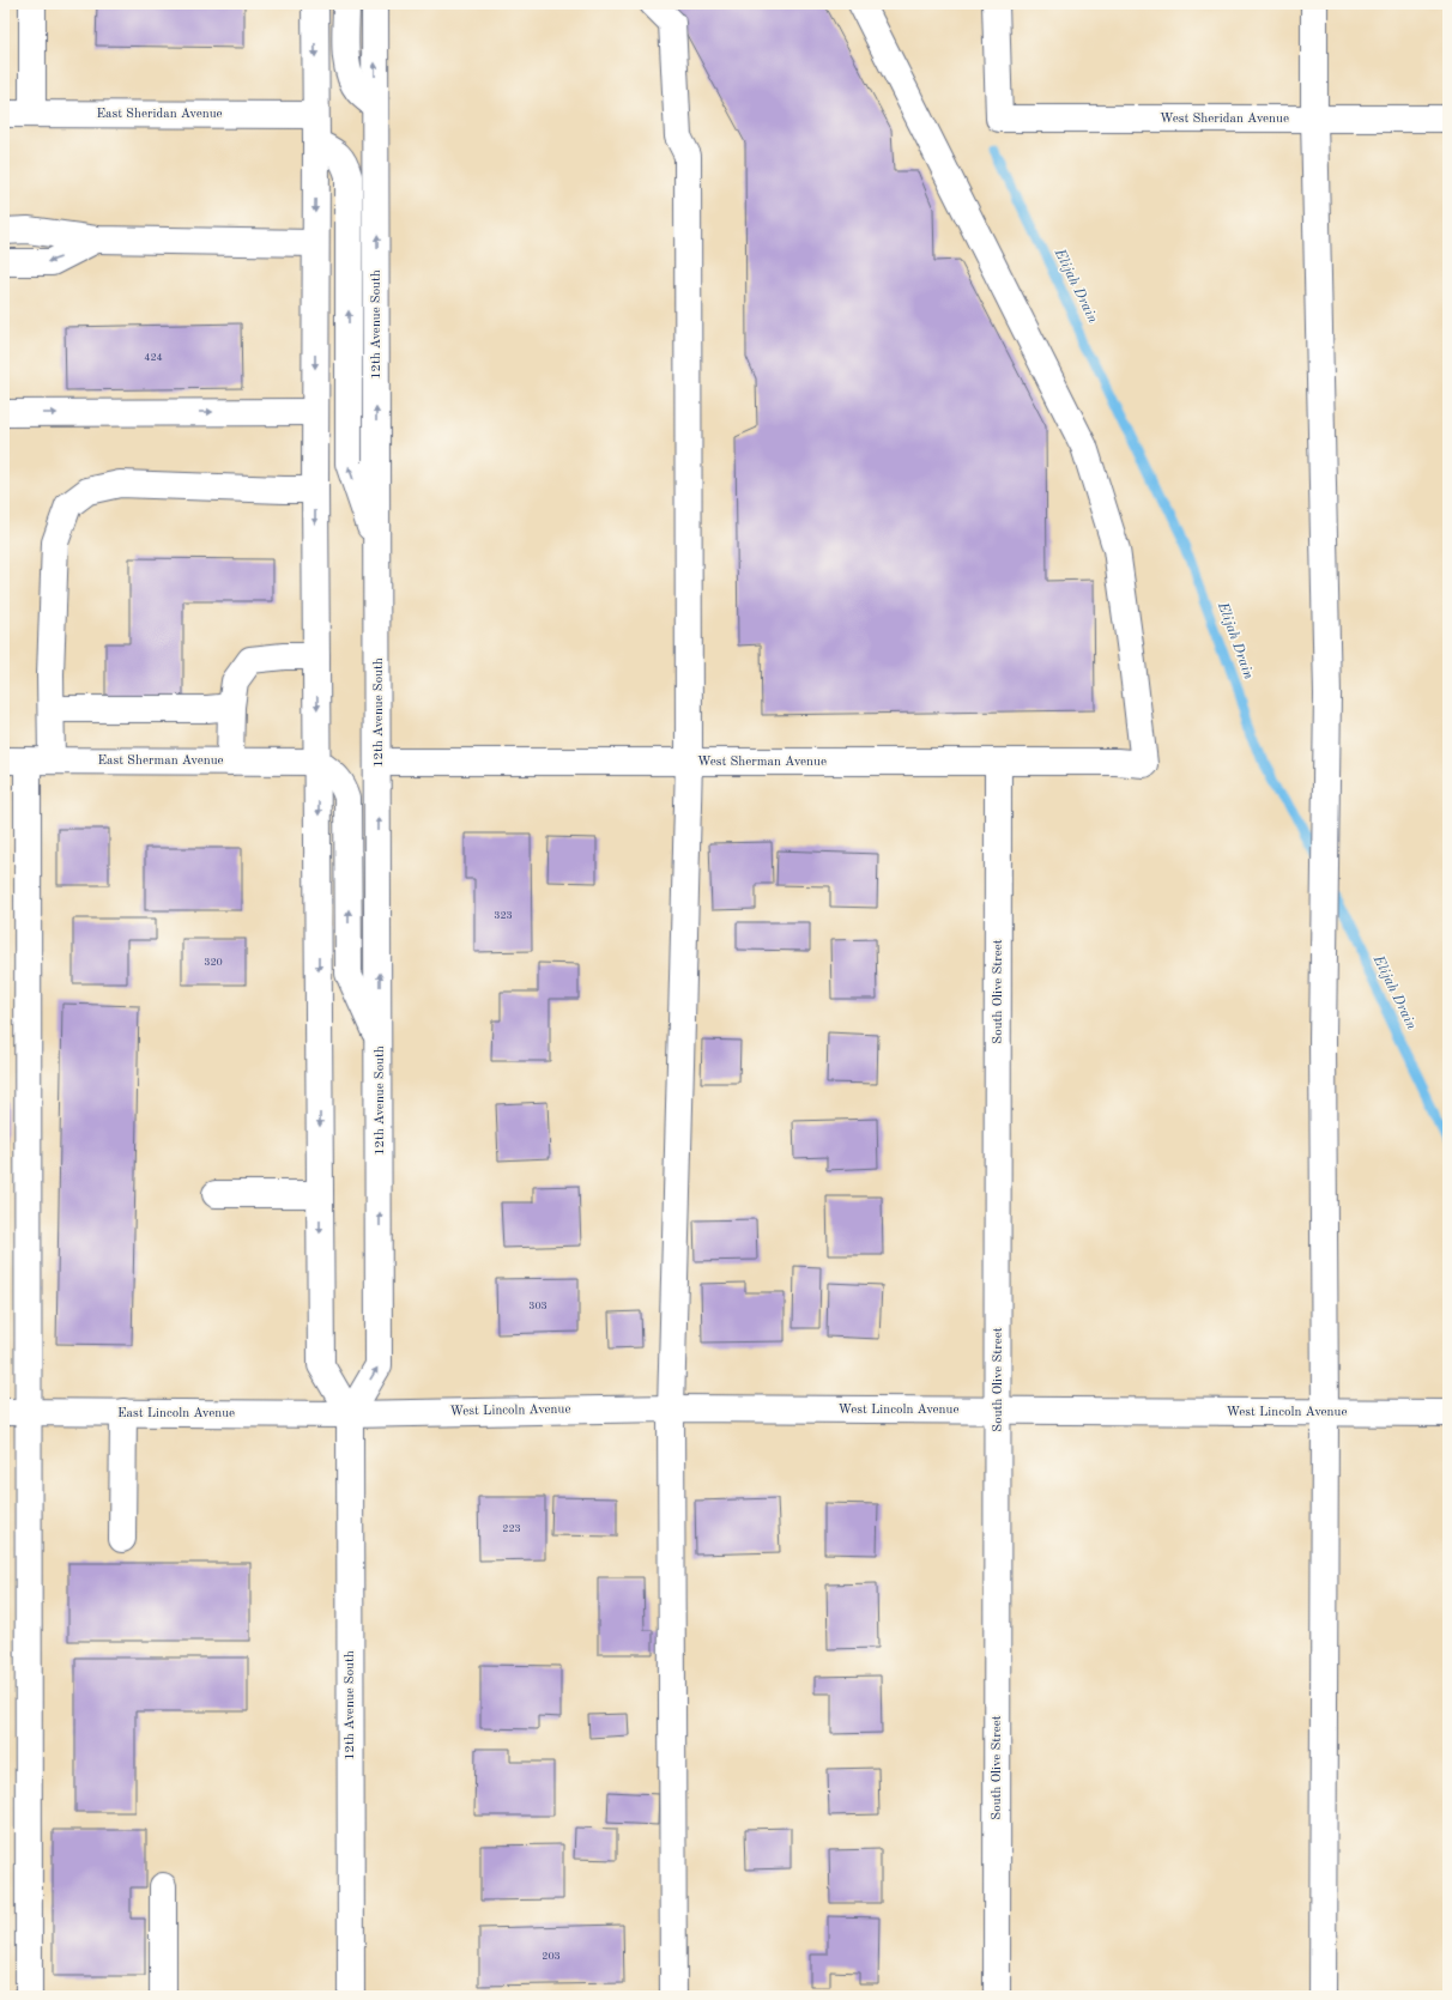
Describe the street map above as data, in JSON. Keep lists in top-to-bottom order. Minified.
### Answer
{"streets":{"street":["East Sheridan Avenue","West Sheridan Avenue","12th Avenue South","East Sherman Avenue","West Sherman Avenue","South Olive Street","West Lincoln Avenue","East Lincoln Avenue"]},"crossings":[["12th Avenue South","West Sherman Avenue"],["12th Avenue South","West Lincoln Avenue"],["12th Avenue South","East Lincoln Avenue"],["West Sherman Avenue","South Olive Street"],["South Olive Street","West Lincoln Avenue"],["West Lincoln Avenue","East Lincoln Avenue"]],"water":["Elijah Drain"],"house_numbers":["424","323","320","303","223","203"]}
